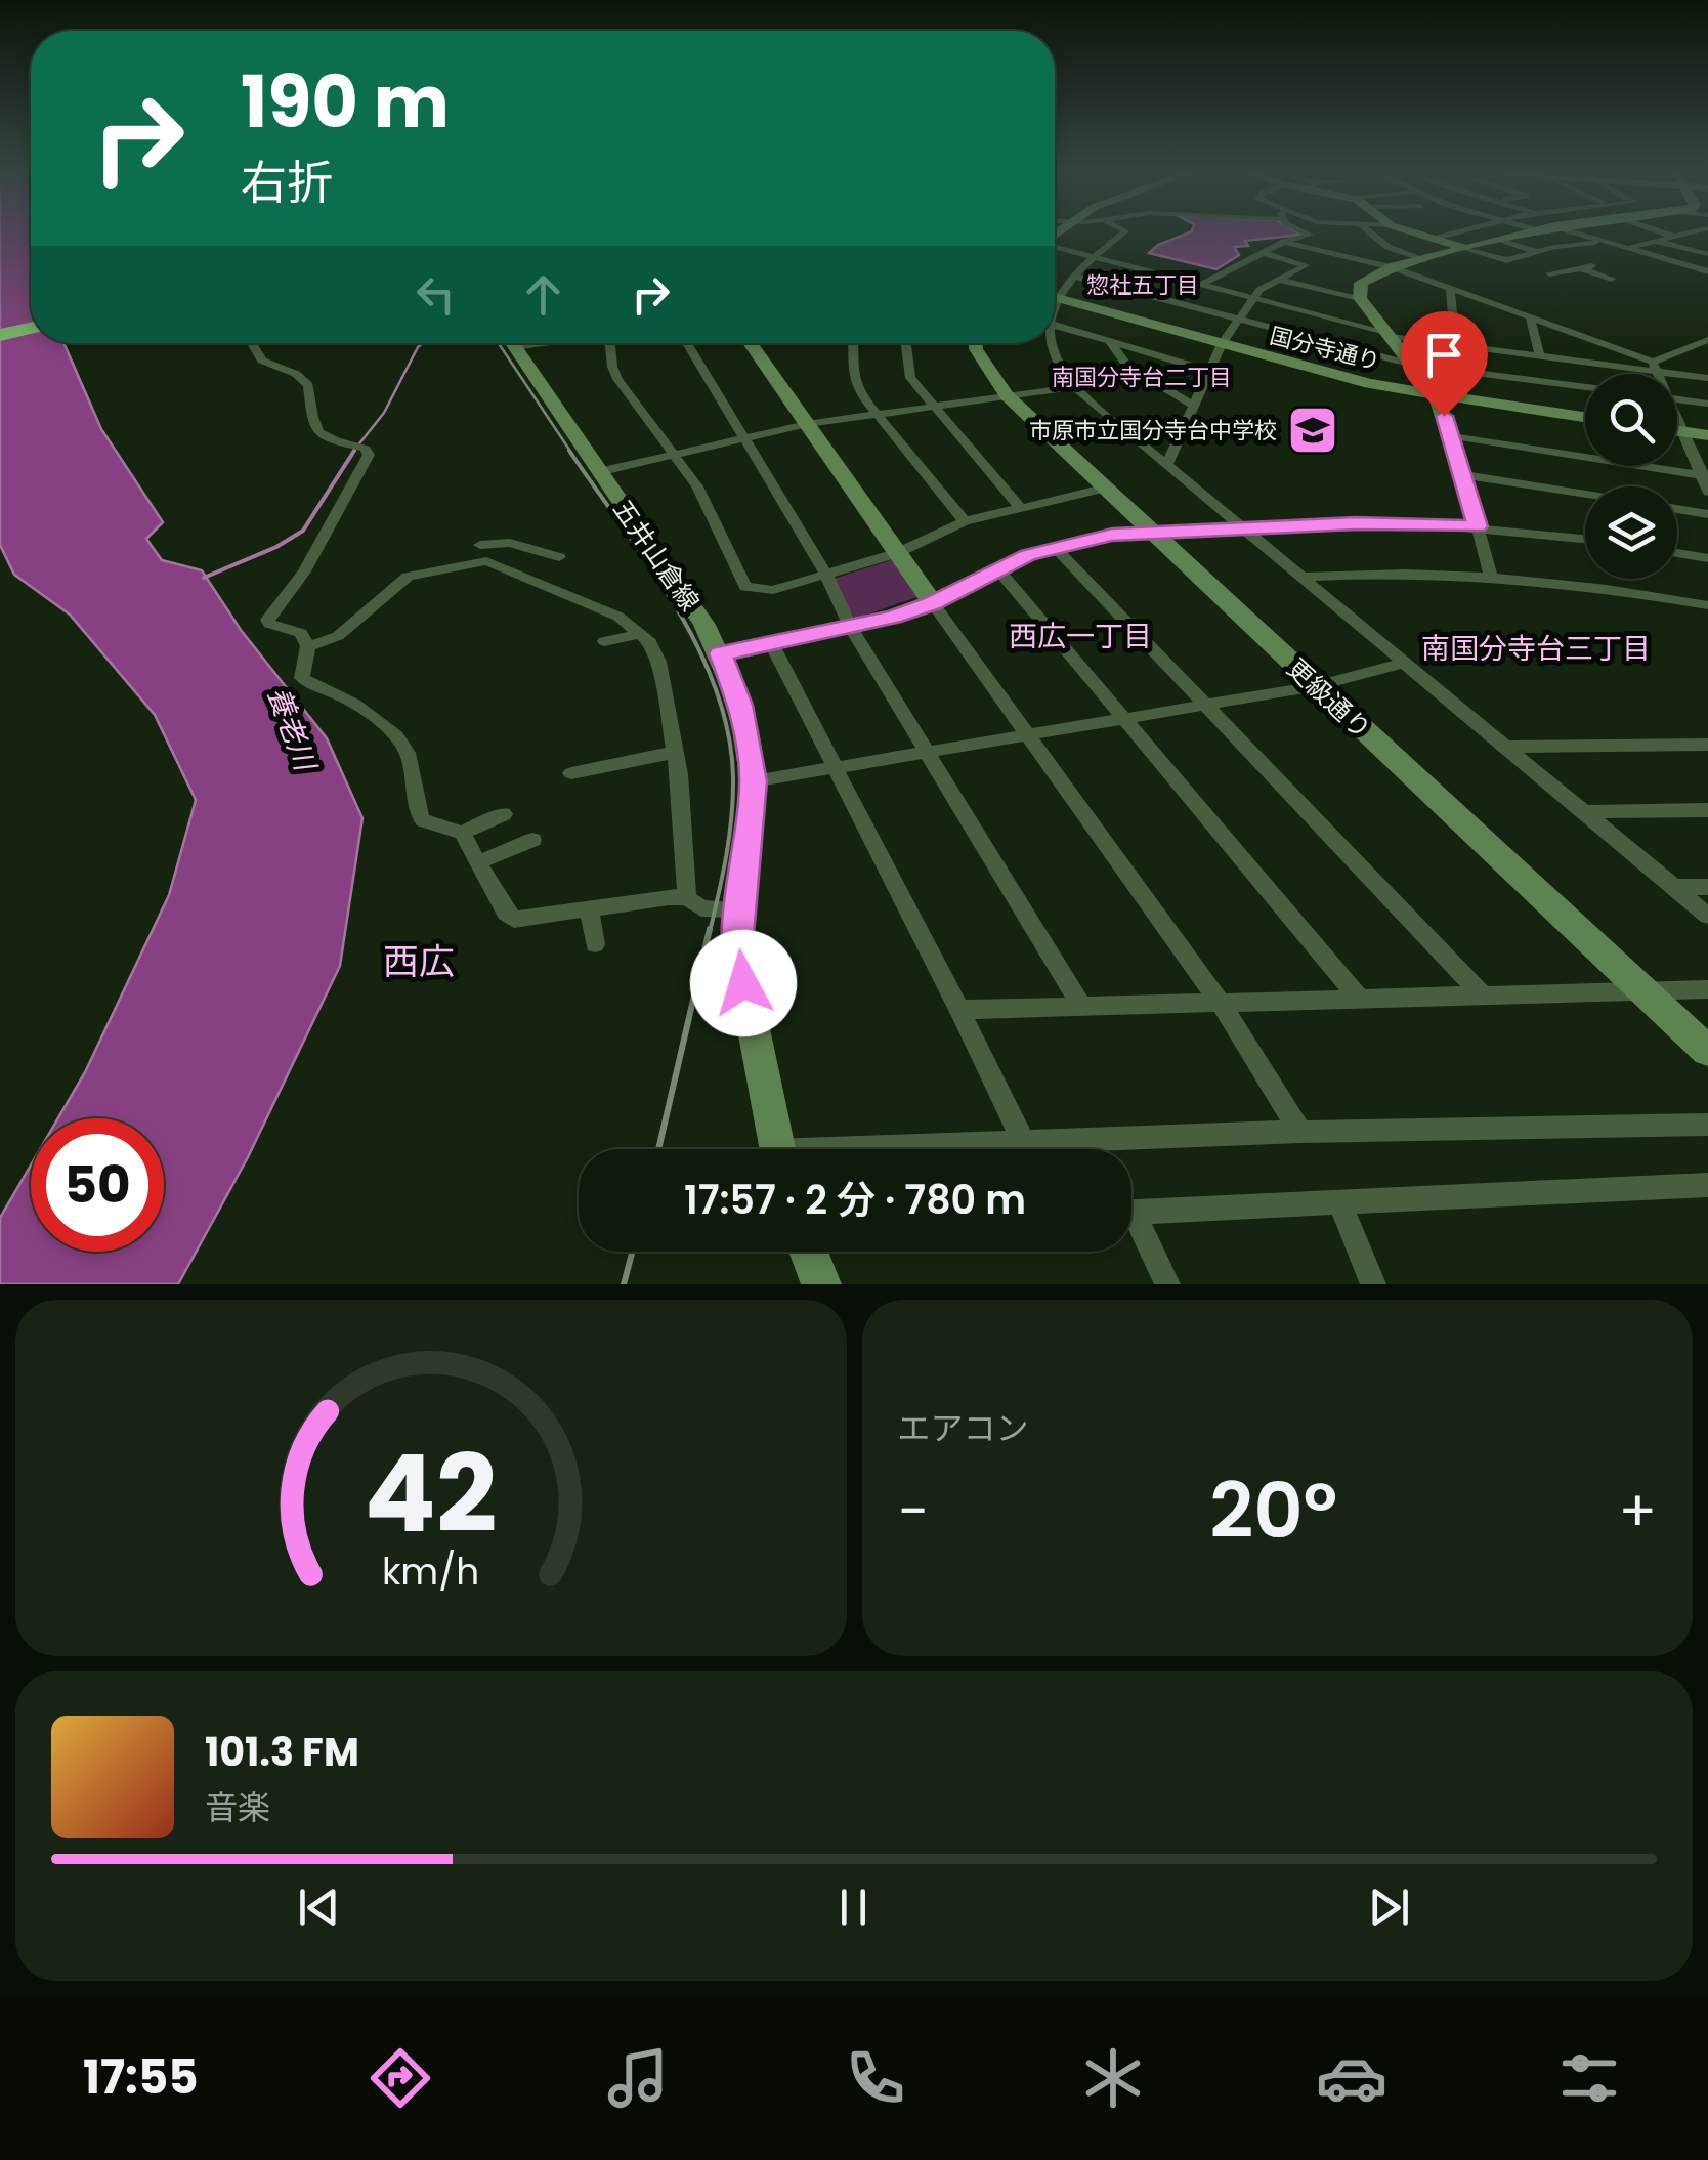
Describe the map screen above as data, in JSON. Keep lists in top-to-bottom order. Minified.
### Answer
{"streets":{"street":["国分寺通り","五井山倉線","更級通り"]},"districts":["惣社五丁目","南国分寺台二丁目","西広一丁目","南国分寺台三丁目","西広"],"water":["養老川"],"places":{"school or university":["市原市立国分寺台中学校"]},"page":{"turn":["190 m","右折"],"limit":"50","trip":"17:57 · 2 分 · 780 m","tile":"エアコン","heat":["−","20°","+"],"song":["101.3 FM","音楽"],"tabs":"17:55","gauge":["42","km/h"]}}
